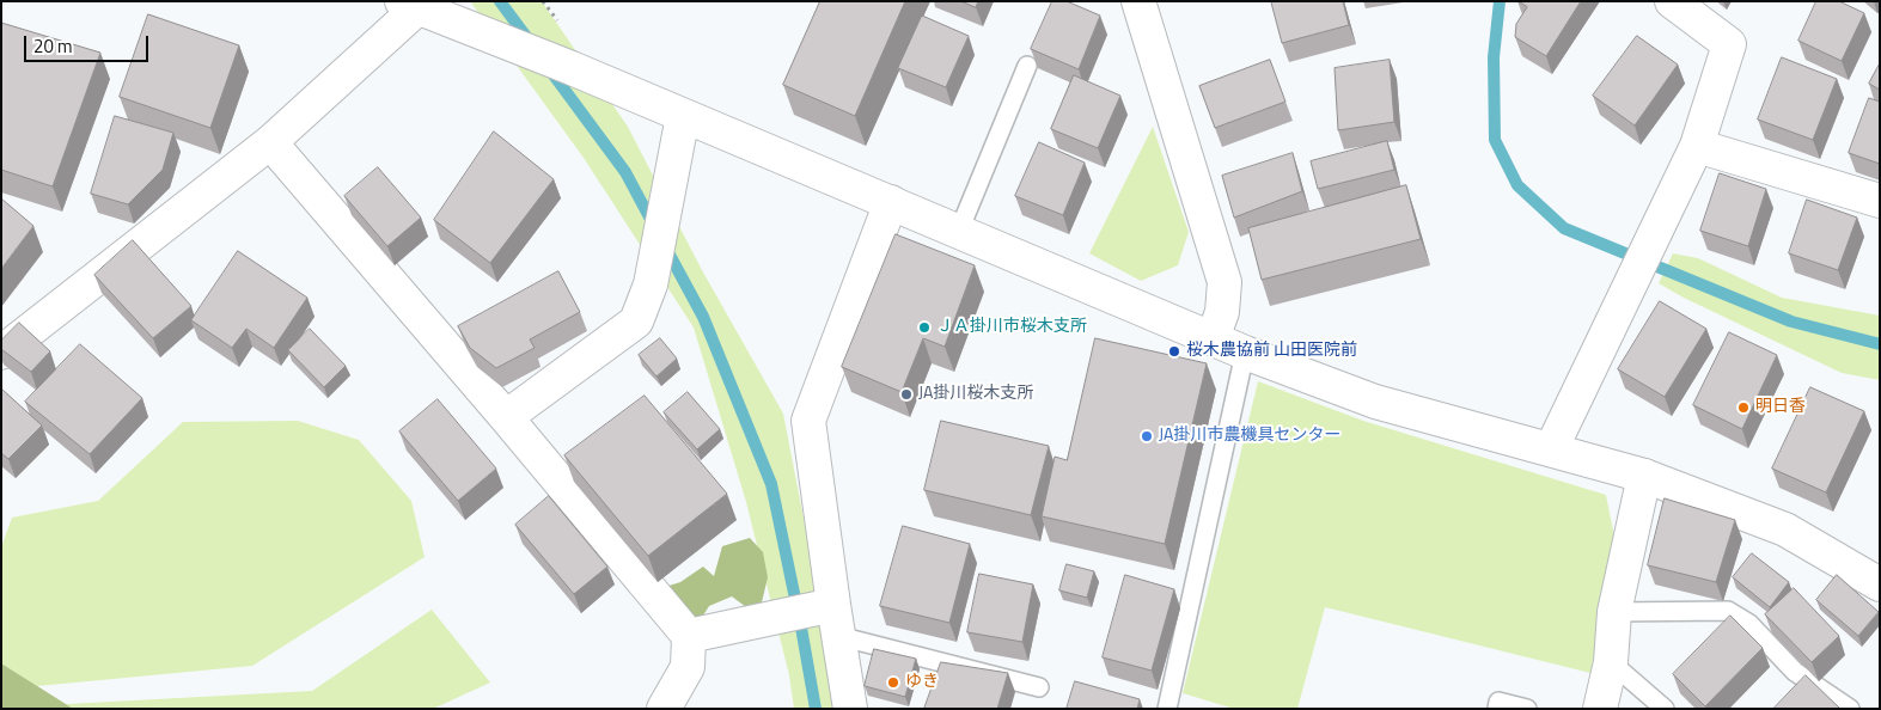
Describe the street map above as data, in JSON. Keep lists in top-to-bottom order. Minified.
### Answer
{"places":["ＪＡ掛川市桜木支所","桜木農協前 山田医院前","JA掛川桜木支所","明日香","JA掛川市農機具センター","ゆき"],"scale_bar":"20 m"}
